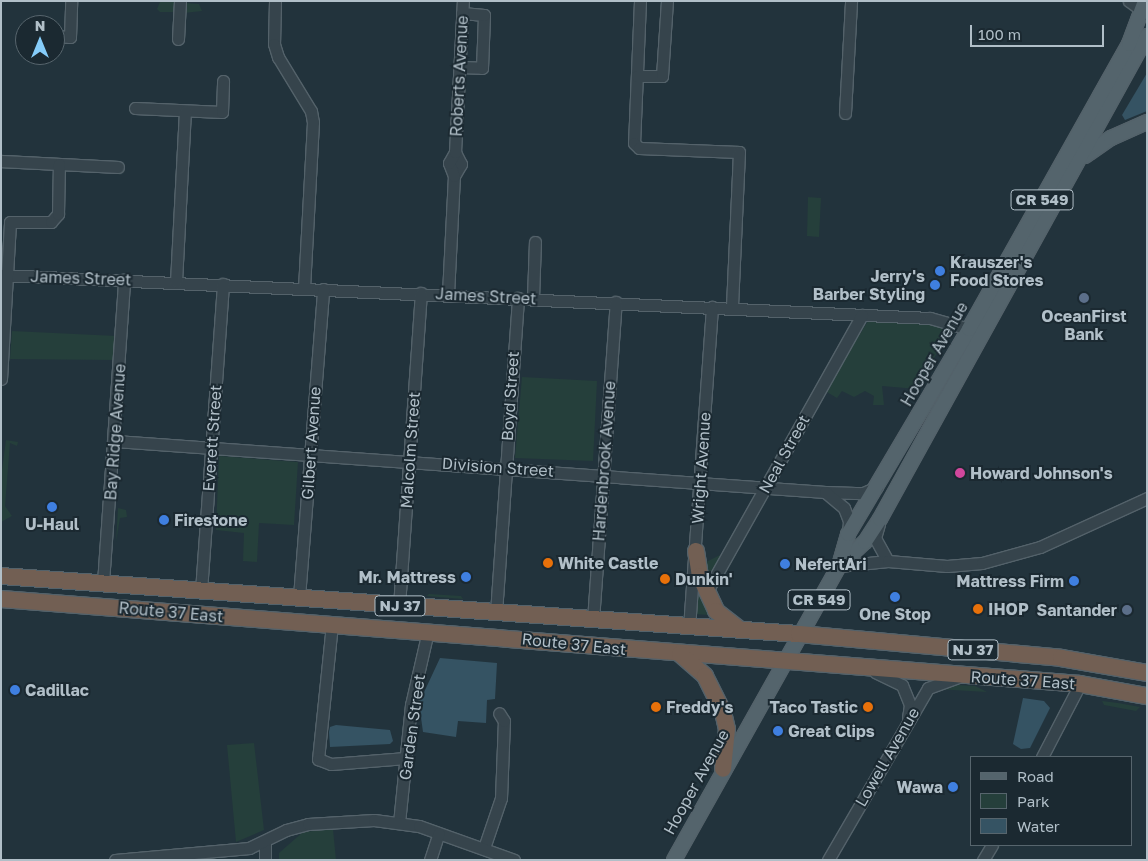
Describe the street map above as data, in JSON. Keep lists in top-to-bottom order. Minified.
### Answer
{"streets":{"highway":["NJ 37","Route 37 East"],"main road":["CR 549","Hooper Avenue"],"street":["Roberts Avenue","James Street","Boyd Street","Bay Ridge Avenue","Everett Street","Gilbert Avenue","Malcolm Street","Neal Street","Hardenbrook Avenue","Division Street","Wright Avenue","Garden Street","Lowell Avenue"]},"crossings":[["Roberts Avenue","James Street"],["James Street","Hooper Avenue"],["James Street","Boyd Street"],["James Street","Bay Ridge Avenue"],["James Street","Everett Street"],["James Street","Gilbert Avenue"],["James Street","Malcolm Street"],["James Street","Neal Street"],["James Street","Hardenbrook Avenue"],["James Street","Wright Avenue"],["Hooper Avenue","Neal Street"],["Hooper Avenue","Division Street"],["Hooper Avenue","Route 37 East"],["Boyd Street","Division Street"],["Boyd Street","Route 37 East"],["Bay Ridge Avenue","Division Street"],["Bay Ridge Avenue","Route 37 East"],["Everett Street","Division Street"],["Everett Street","Route 37 East"],["Gilbert Avenue","Division Street"],["Gilbert Avenue","Route 37 East"],["Malcolm Street","Division Street"],["Malcolm Street","Route 37 East"],["Neal Street","Division Street"],["Neal Street","Route 37 East"],["Hardenbrook Avenue","Division Street"],["Hardenbrook Avenue","Route 37 East"],["Division Street","Wright Avenue"],["Division Street","Route 37 East"],["Wright Avenue","Route 37 East"],["Route 37 East","Garden Street"],["Route 37 East","Lowell Avenue"]],"places":["Krauszer's Food Stores","Jerry's Barber Styling","OceanFirst Bank","Howard Johnson's","U-Haul","Firestone","White Castle","NefertAri","Mr. Mattress","Dunkin'","Mattress Firm","One Stop","IHOP","Santander","Cadillac","Freddy's","Taco Tastic","Great Clips","Wawa"],"legend":["Road","Park","Water"],"scale_bar":"100 m","north":"top"}
